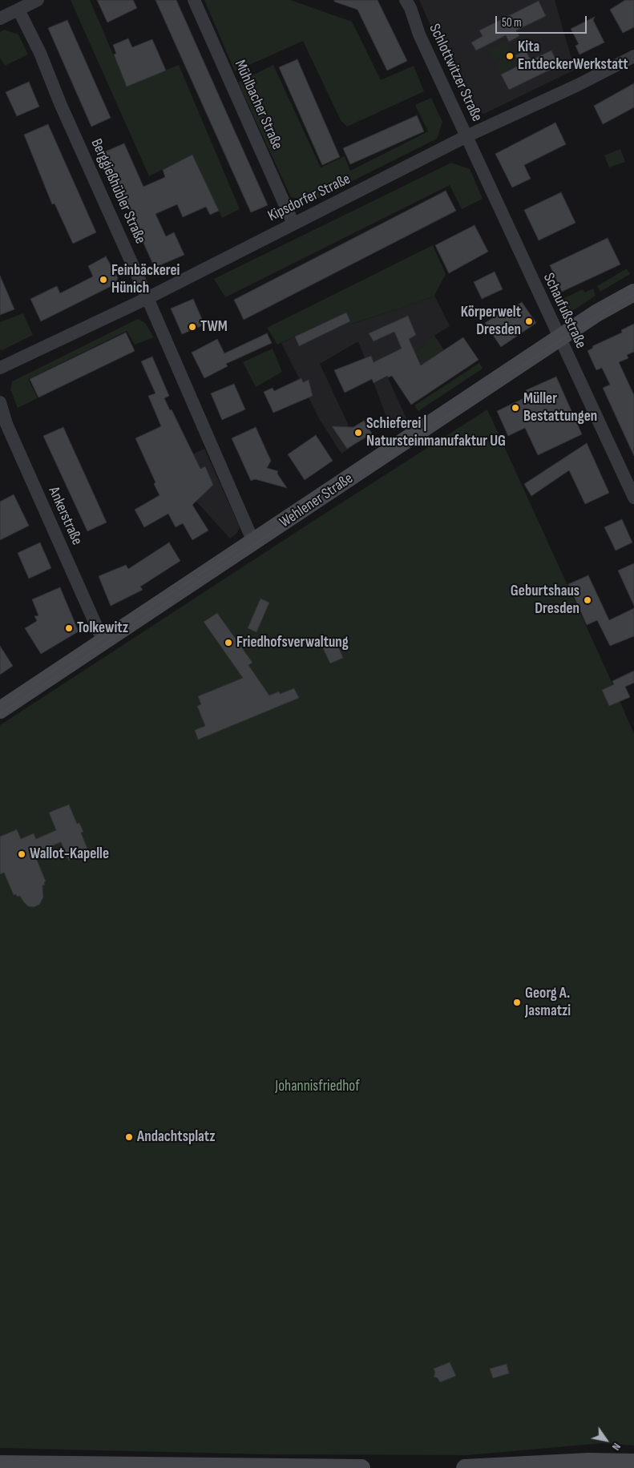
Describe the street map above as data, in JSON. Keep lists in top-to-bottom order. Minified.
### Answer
{"streets":{"main road":["Wehlener Straße"],"street":["Schlottwitzer Straße","Mühlbacher Straße","Berggießhübler Straße","Kipsdorfer Straße","Schaufußstraße","Ankerstraße"]},"crossings":[["Schlottwitzer Straße","Kipsdorfer Straße"],["Schlottwitzer Straße","Schaufußstraße"],["Mühlbacher Straße","Kipsdorfer Straße"],["Berggießhübler Straße","Kipsdorfer Straße"],["Berggießhübler Straße","Wehlener Straße"],["Kipsdorfer Straße","Schaufußstraße"],["Schaufußstraße","Wehlener Straße"],["Wehlener Straße","Ankerstraße"]],"parks":["Johannisfriedhof"],"places":["Kita EntdeckerWerkstatt","Feinbäckerei Hünich","Körperwelt Dresden","TWM","Müller Bestattungen","Schieferei | Natursteinmanufaktur UG","Geburtshaus Dresden","Tolkewitz","Friedhofsverwaltung","Wallot-Kapelle","Georg A. Jasmatzi","Andachtsplatz"],"scale_bar":"50 m","north":"bottom right"}
